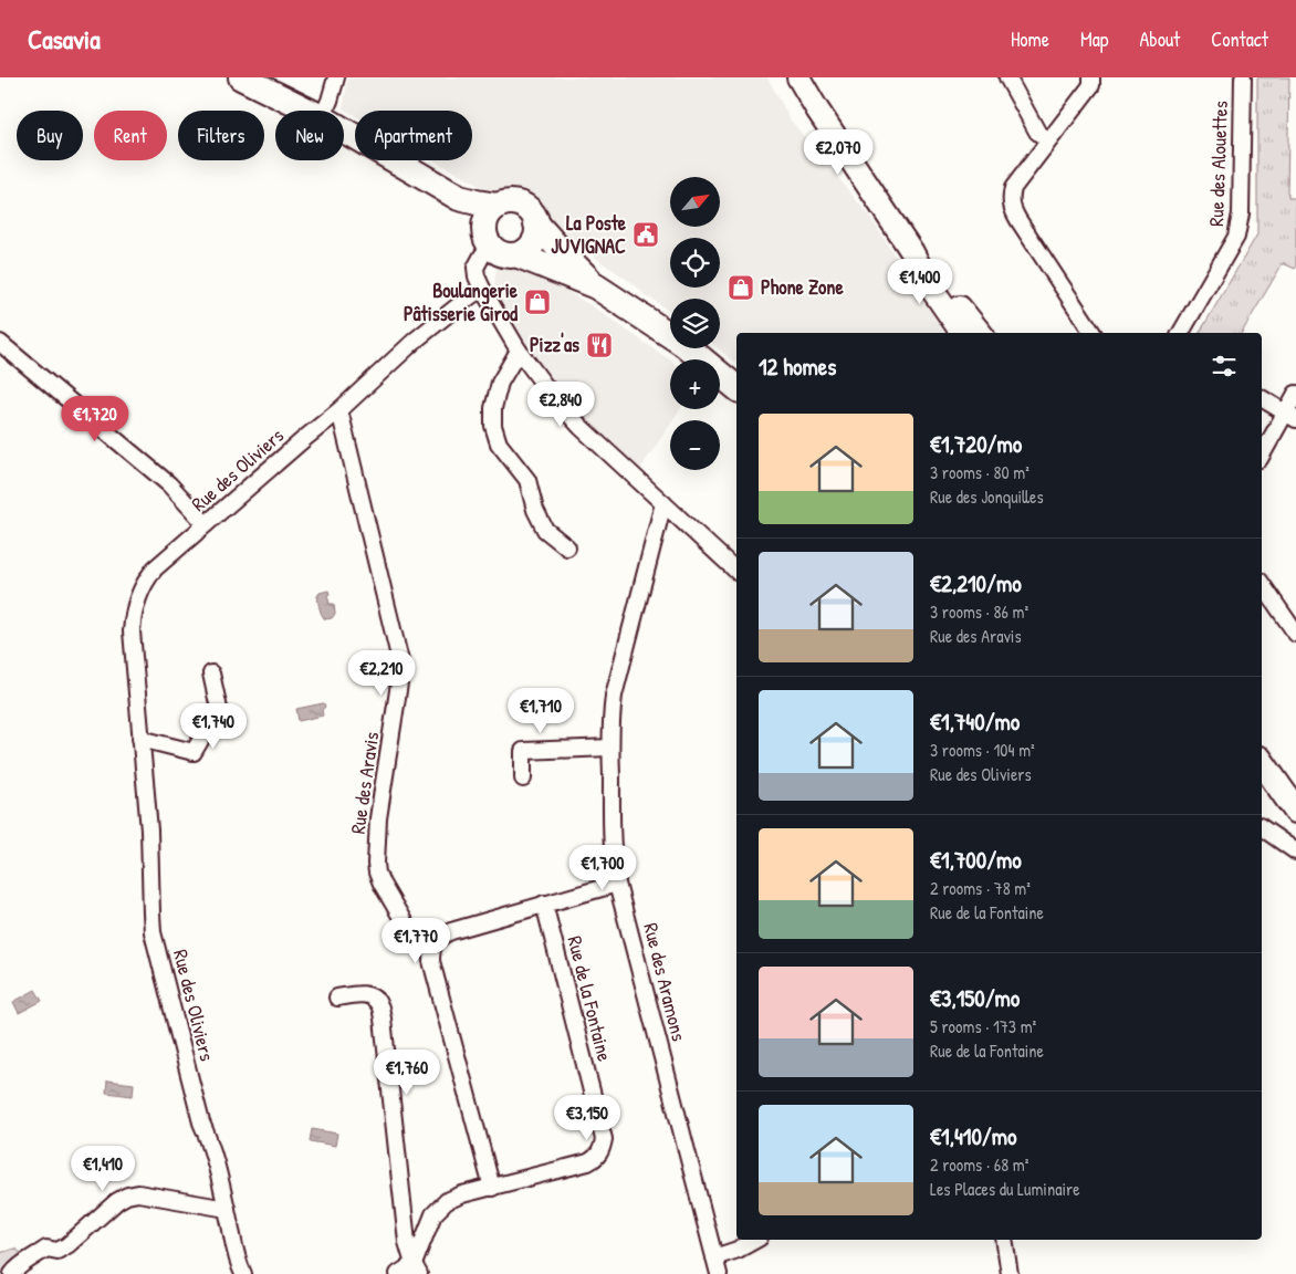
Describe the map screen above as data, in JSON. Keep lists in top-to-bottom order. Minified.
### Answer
{"streets":{"street":["Rue des Alouettes","Rue des Oliviers","Rue des Aravis","Rue des Aramons","Rue de la Fontaine"]},"crossings":[["Rue des Oliviers","Rue des Aravis"]],"places":{"public building":["La Poste JUVIGNAC"],"shop":["Phone Zone","Boulangerie Pâtisserie Girod"],"restaurant":["Pizz'as"]},"north":"top right","page":{"header":"Casavia","nav":["Home","Map","About","Contact"],"chip":["Buy","Rent","Filters","New","Apartment"],"price":["€2,070","€1,400","€2,840","€1,720","€2,210","€1,710","€1,740","€1,700","€1,770","€1,760","€3,150","€1,410"],"map_buttons":["+","−"],"heading":"12 homes","list":[{"name":"€1,720/mo","note":"3 rooms · 80 m² · Rue des Jonquilles"},{"name":"€2,210/mo","note":"3 rooms · 86 m² · Rue des Aravis"},{"name":"€1,740/mo","note":"3 rooms · 104 m² · Rue des Oliviers"},{"name":"€1,700/mo","note":"2 rooms · 78 m² · Rue de la Fontaine"},{"name":"€3,150/mo","note":"5 rooms · 173 m² · Rue de la Fontaine"},{"name":"€1,410/mo","note":"2 rooms · 68 m² · Les Places du Luminaire"}]}}
